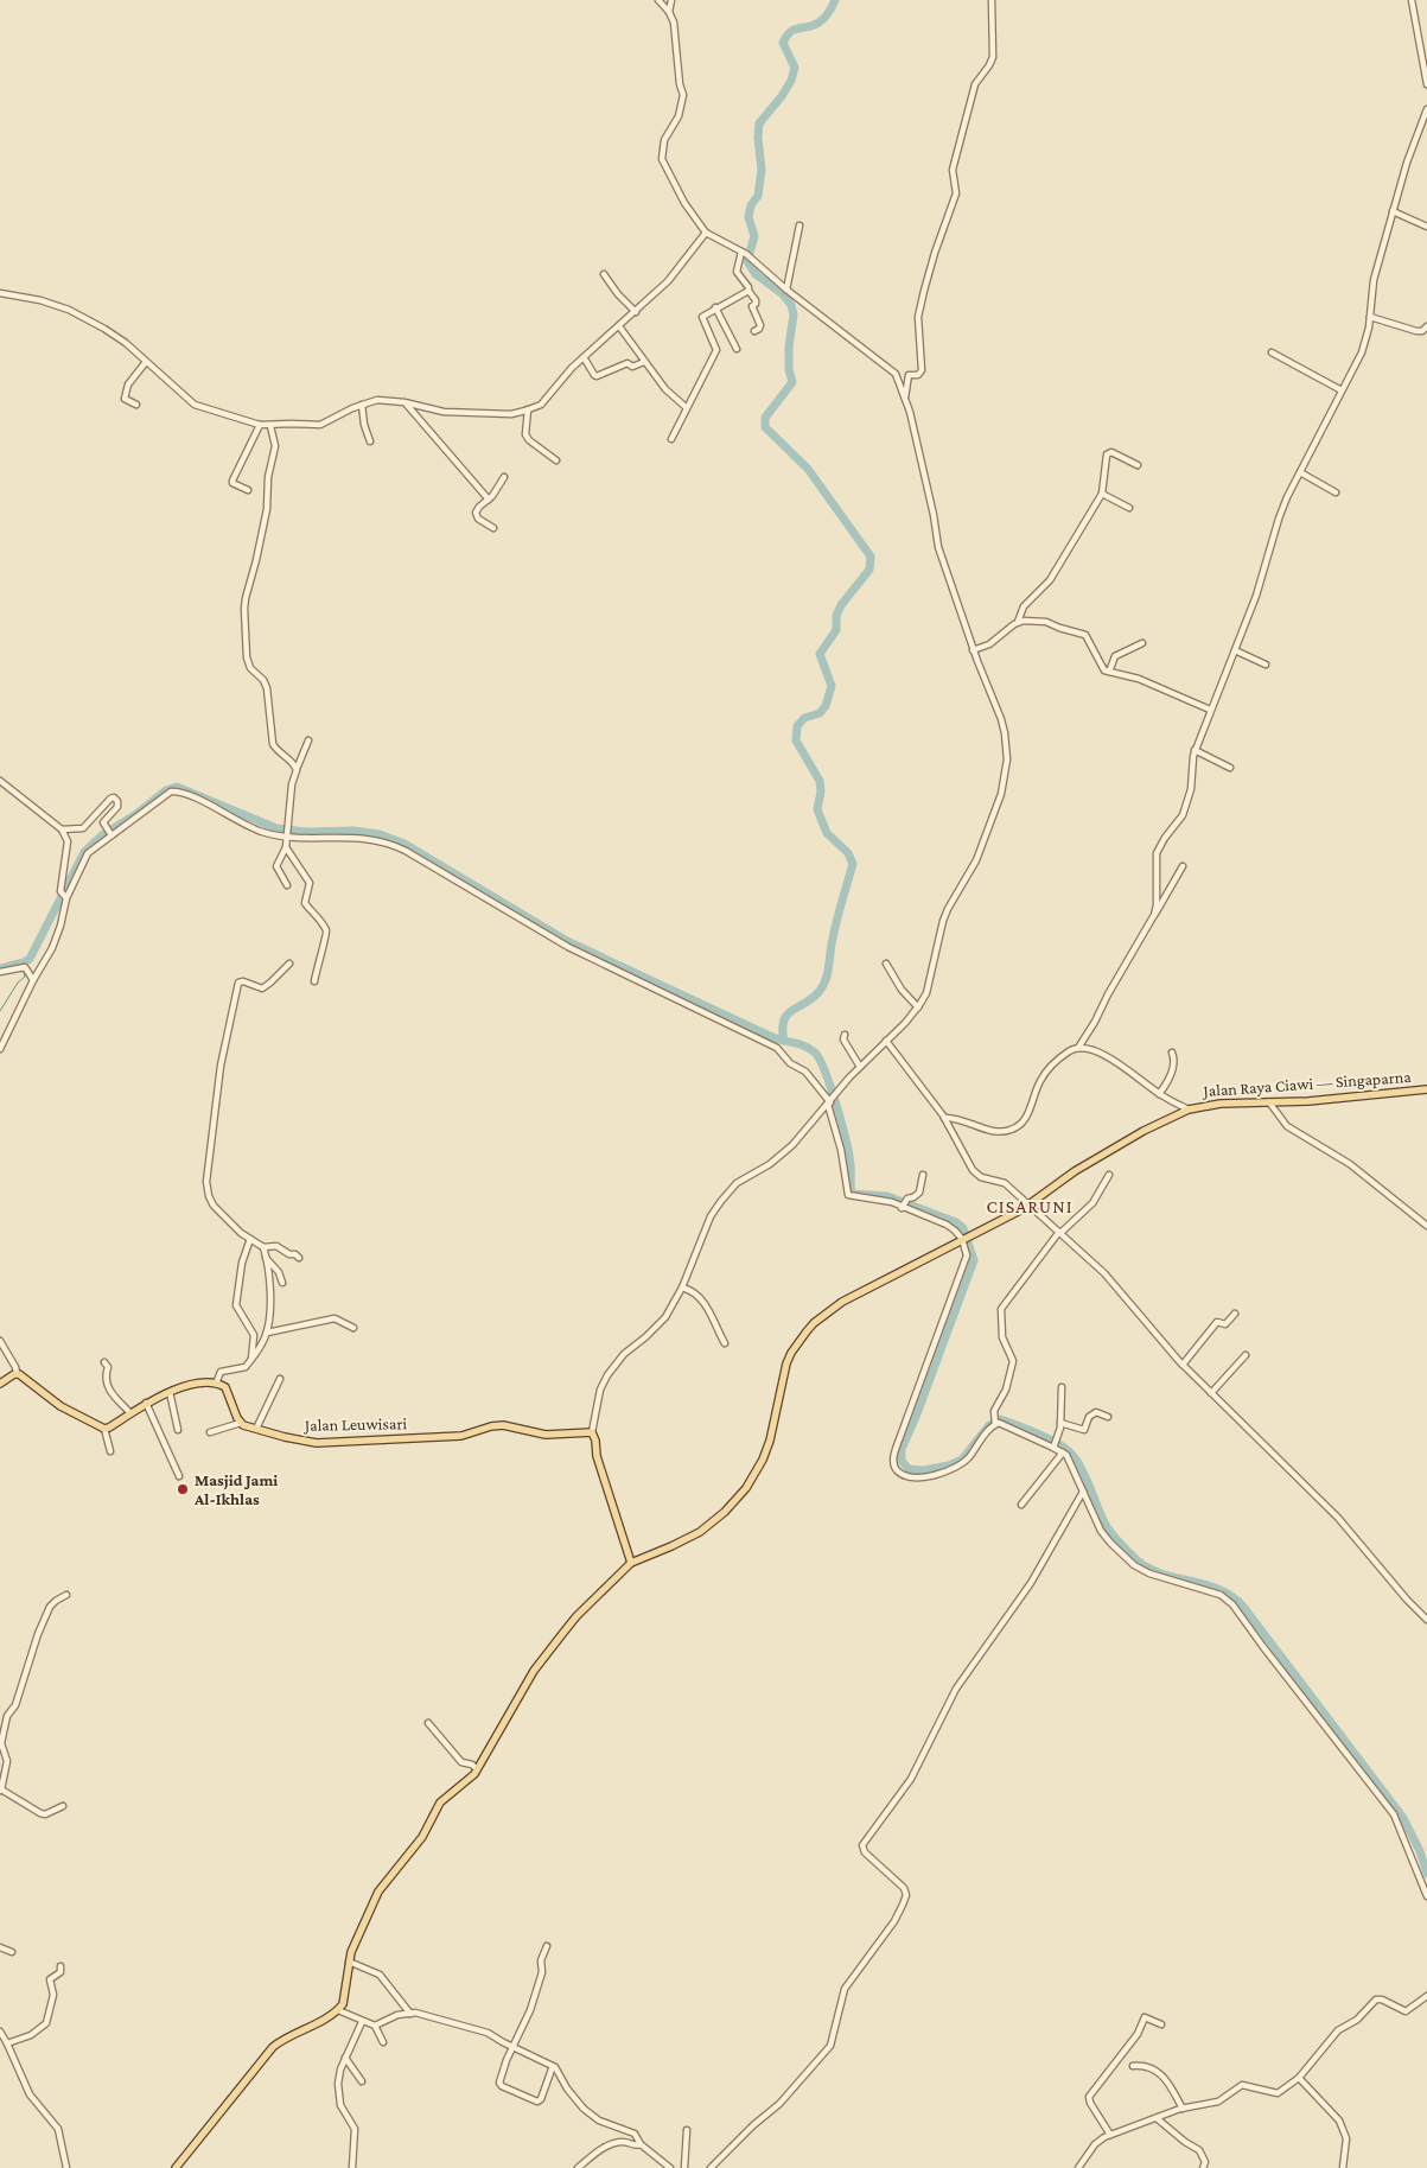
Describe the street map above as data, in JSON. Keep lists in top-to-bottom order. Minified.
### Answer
{"streets":{"main road":["Jalan Raya Ciawi — Singaparna","Jalan Leuwisari"]},"districts":["CISARUNI"],"places":["Masjid Jami Al-Ikhlas"]}
